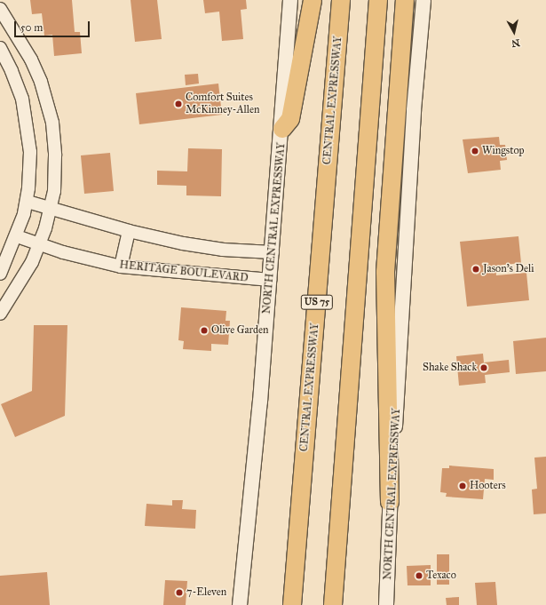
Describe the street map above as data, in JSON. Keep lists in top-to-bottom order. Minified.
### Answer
{"streets":{"highway":["CENTRAL EXPRESSWAY","US 75"],"main road":["NORTH CENTRAL EXPRESSWAY"],"street":["HERITAGE BOULEVARD"]},"crossings":[["NORTH CENTRAL EXPRESSWAY","HERITAGE BOULEVARD"]],"places":["Comfort Suites McKinney-Allen","Wingstop","Jason's Deli","Olive Garden","Shake Shack","Hooters","Texaco","7-Eleven"],"scale_bar":"50 m","north":"bottom"}
